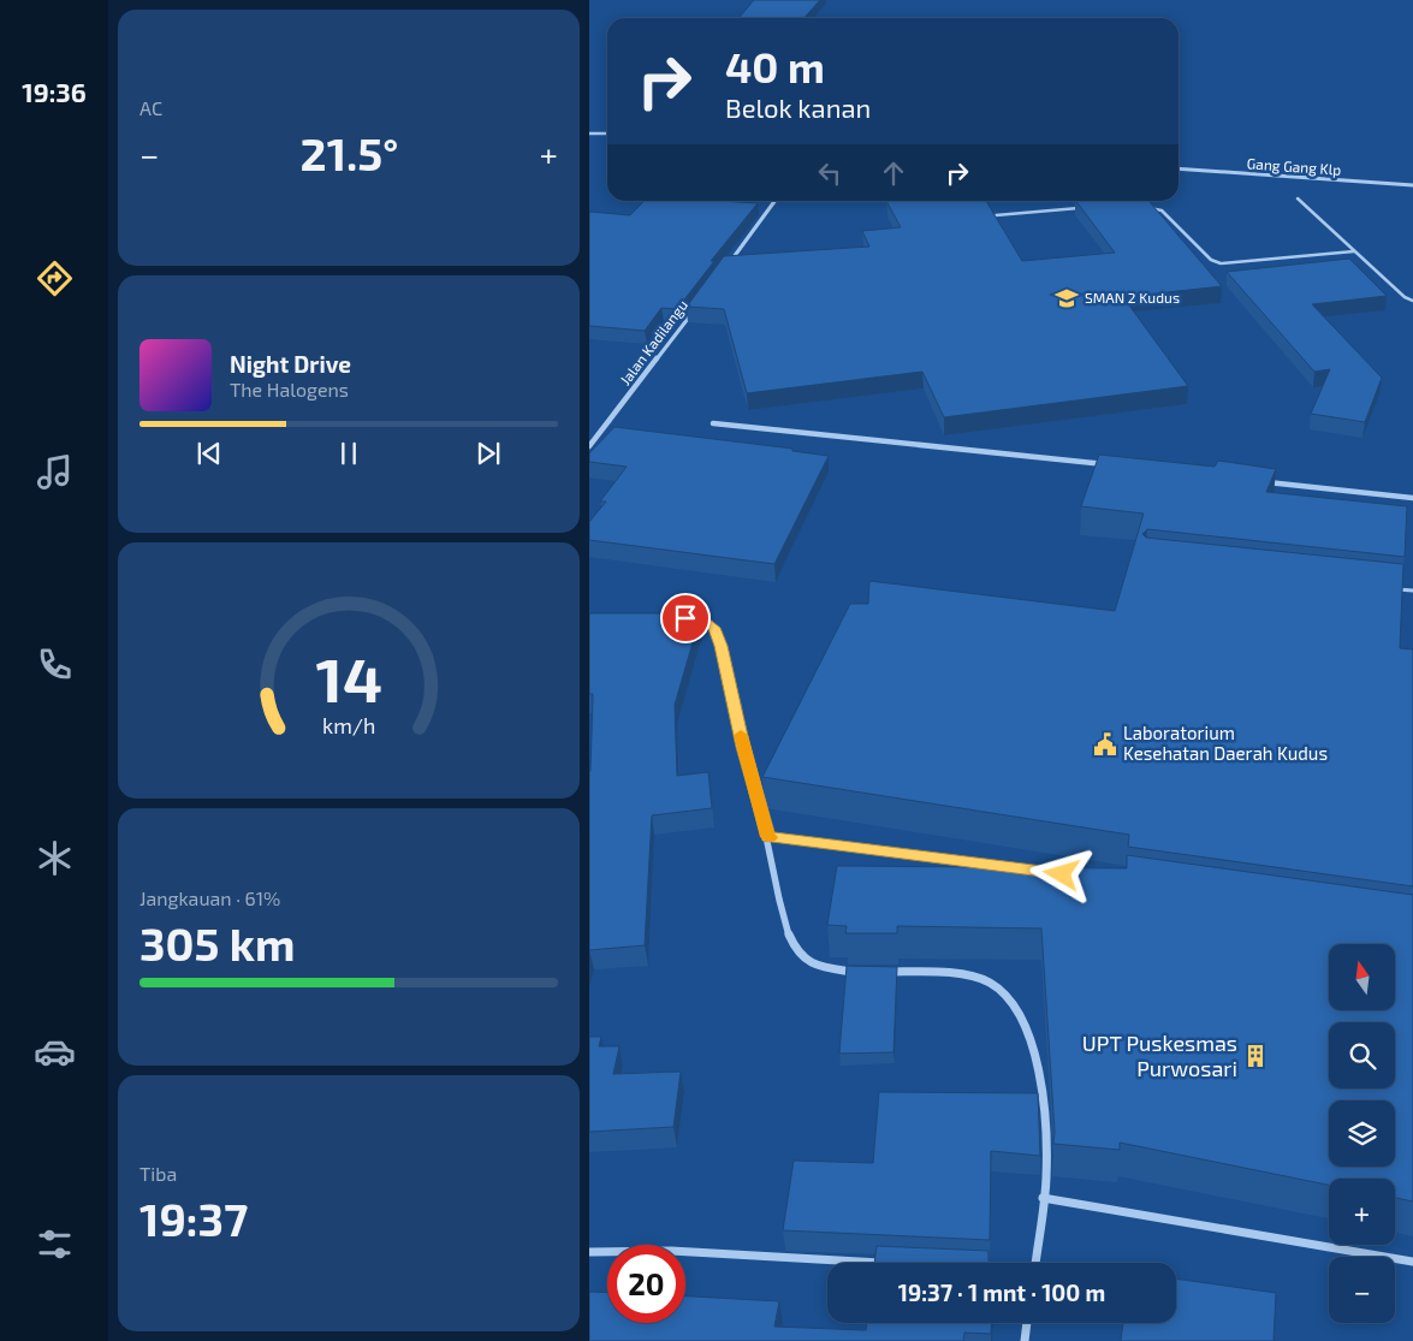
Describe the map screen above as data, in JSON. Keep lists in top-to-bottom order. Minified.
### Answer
{"streets":{"street":["Gang Gang Klp","Jalan Kadilangu"]},"places":{"school or university":["SMAN 2 Kudus"],"public building":["Laboratorium Kesehatan Daerah Kudus"],"building":["UPT Puskesmas Purwosari"]},"north":"top","page":{"tabs":"19:36","tile":["AC",["Jangkauan · 61%","305 km"],["Tiba","19:37"]],"turn":["40 m","Belok kanan"],"heat":["−","21.5°","+"],"song":["Night Drive","The Halogens"],"map_buttons":["+","−"],"limit":"20","trip":"19:37 · 1 mnt · 100 m","gauge":["14","km/h"]}}
